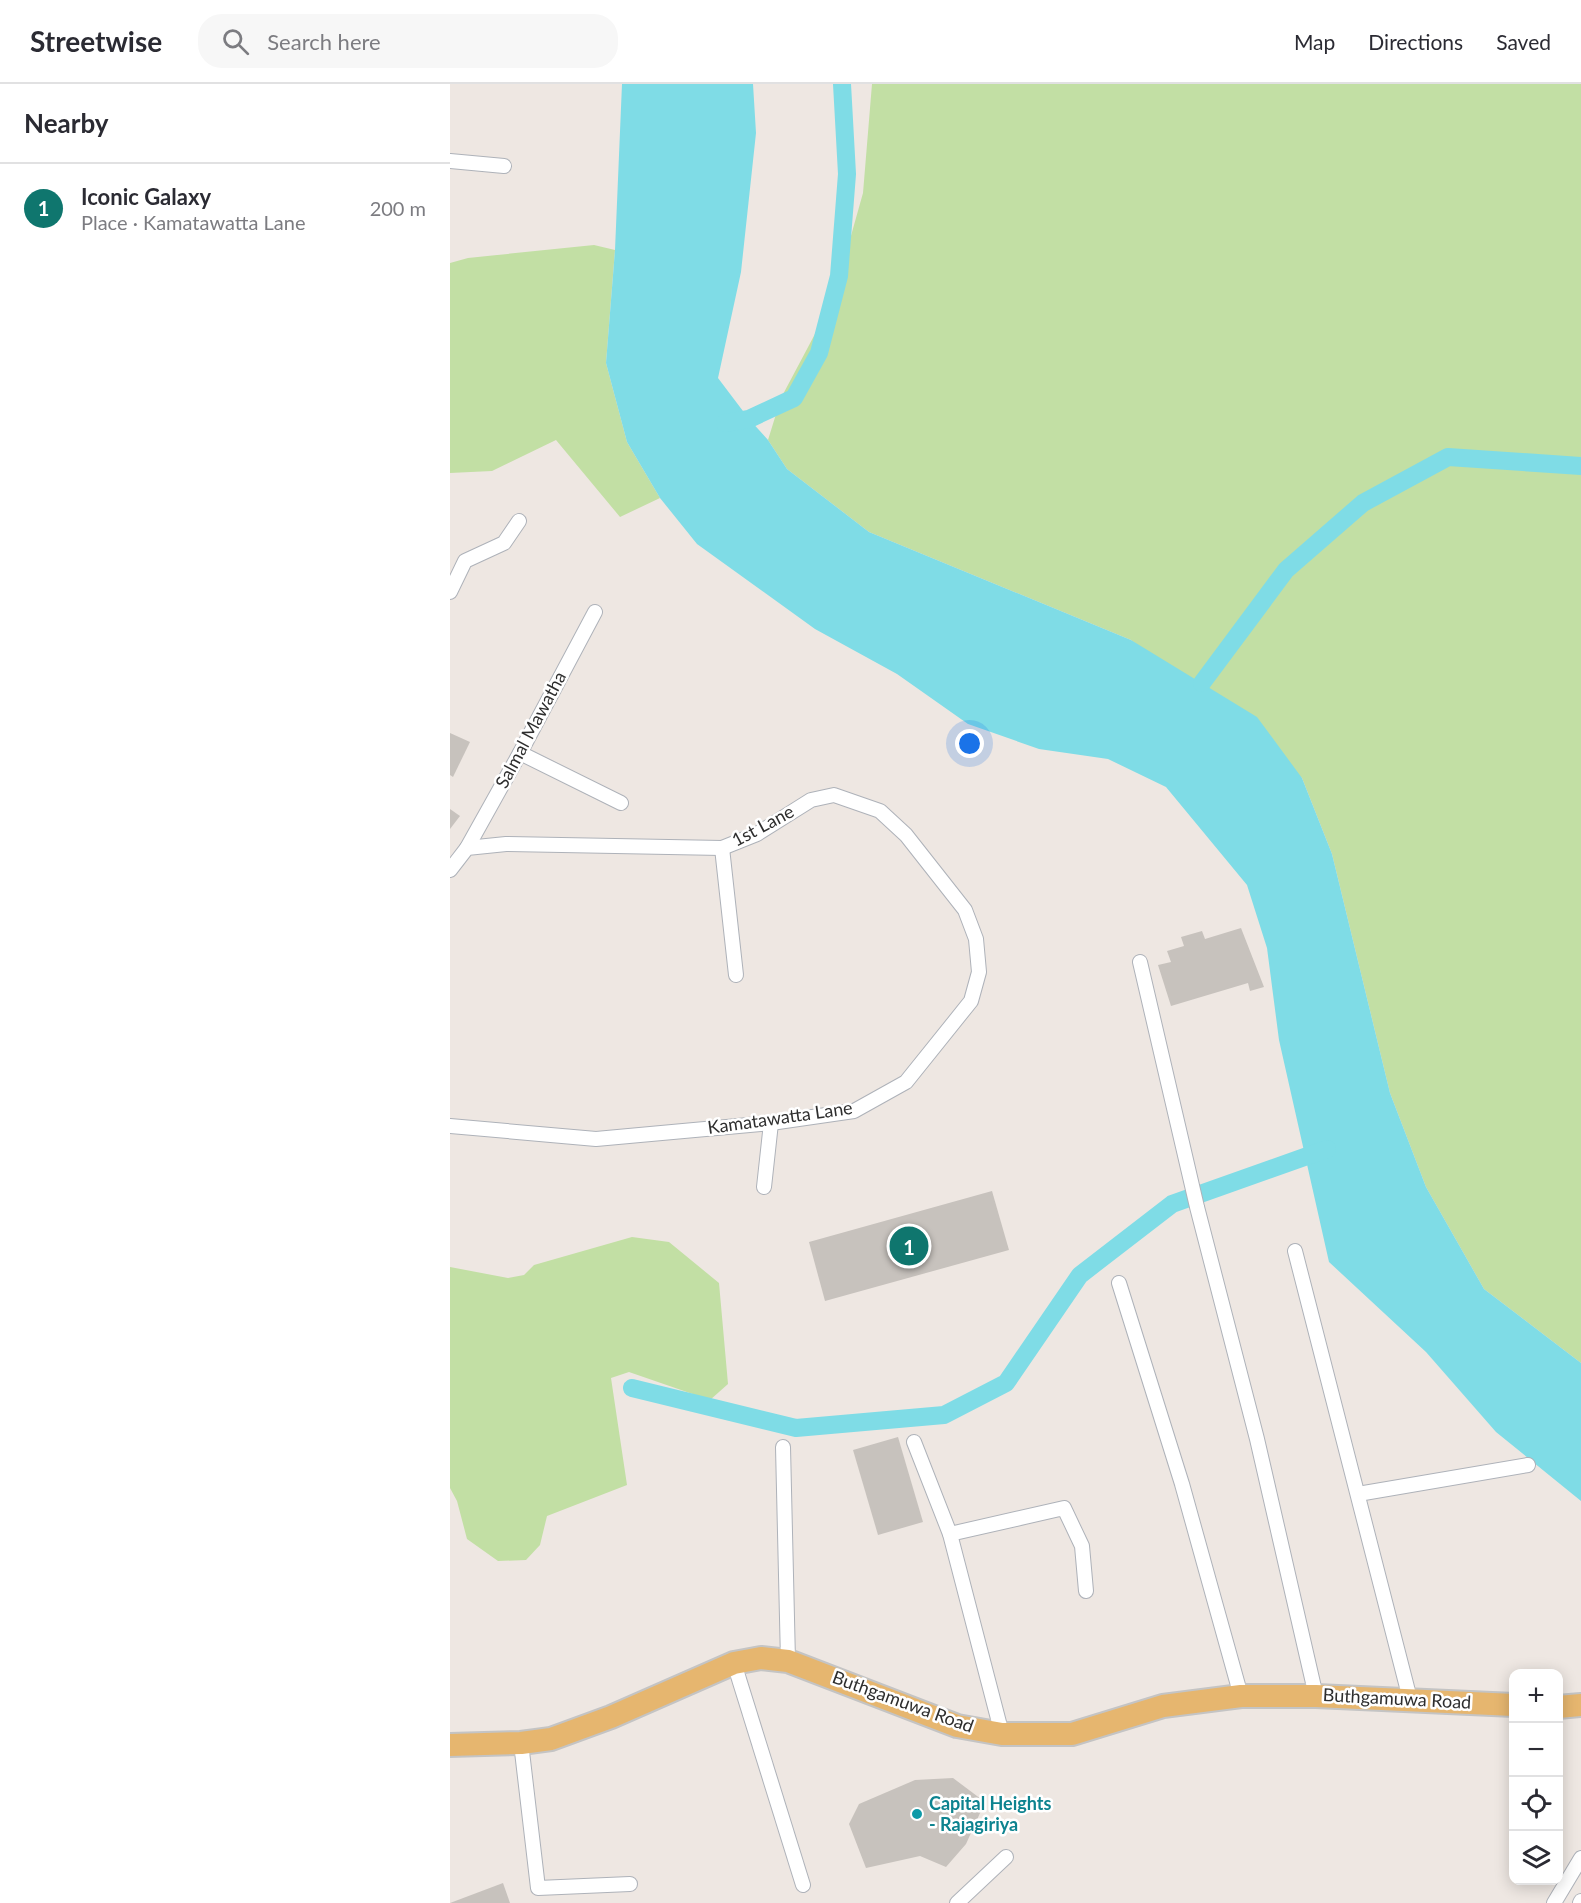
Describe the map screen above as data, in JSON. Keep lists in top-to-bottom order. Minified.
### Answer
{"streets":{"main road":["Buthgamuwa Road"],"street":["Salmal Mawatha","1st Lane","Kamatawatta Lane"]},"crossings":[["Salmal Mawatha","1st Lane"],["1st Lane","Kamatawatta Lane"]],"places":["Capital Heights - Rajagiriya"],"page":{"header":"Streetwise","search":"Search here","nav":["Map","Directions","Saved"],"heading":"Nearby","list":[{"mark":"1","name":"Iconic Galaxy","note":"Place · Kamatawatta Lane","value":"200 m"}],"pins":"1","map_buttons":["+","−"]}}
